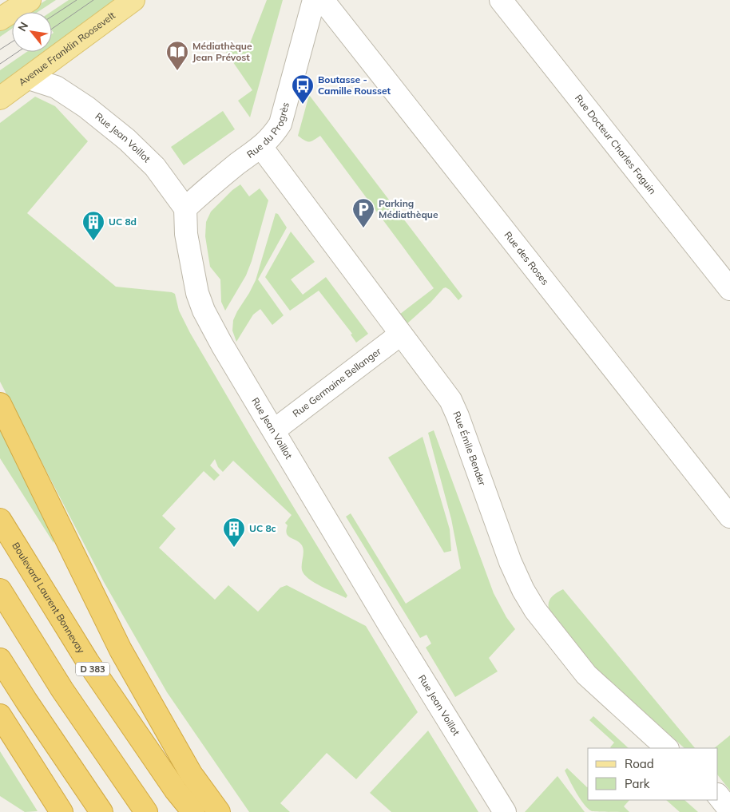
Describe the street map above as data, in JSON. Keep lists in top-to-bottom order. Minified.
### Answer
{"streets":{"highway":["Boulevard Laurent Bonnevay","D 383"],"main road":["Avenue Franklin Roosevelt"],"street":["Rue du Progrès","Rue Jean Voillot","Rue Docteur Charles Faguin","Rue des Roses","Rue Germaine Bellanger","Rue Émile Bender"]},"crossings":[["Avenue Franklin Roosevelt","Rue Jean Voillot"],["Rue du Progrès","Rue Jean Voillot"],["Rue du Progrès","Rue Émile Bender"],["Rue Jean Voillot","Rue Germaine Bellanger"],["Rue Germaine Bellanger","Rue Émile Bender"]],"places":{"library":["Médiathèque Jean Prévost"],"bus stop":["Boutasse - Camille Rousset"],"parking":["Parking Médiathèque"],"building":["UC 8d","UC 8c"]},"legend":["Road","Park"],"north":"top left"}
